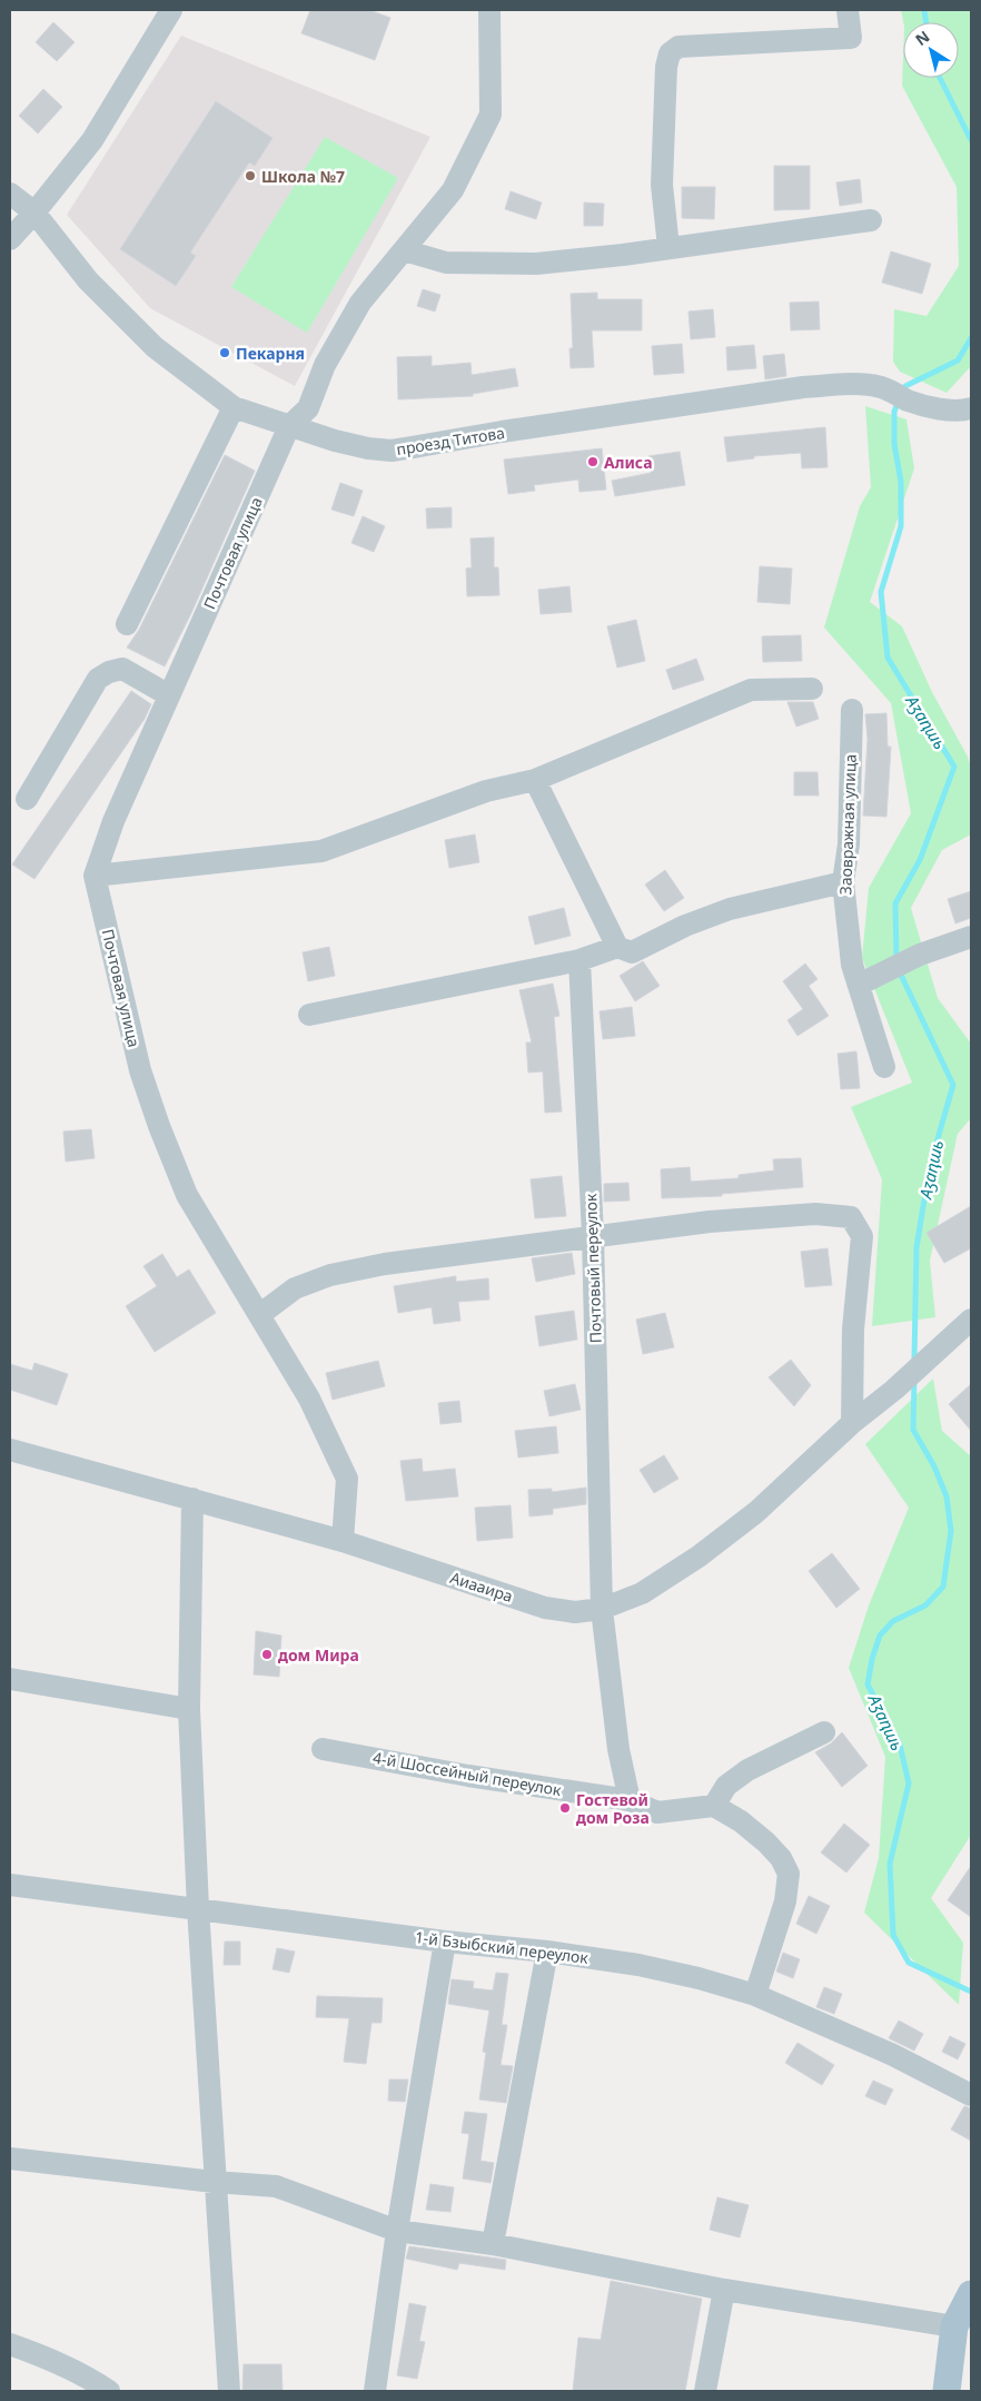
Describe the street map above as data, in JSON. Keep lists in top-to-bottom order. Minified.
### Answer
{"streets":{"street":["проезд Титова","Почтовая улица","Заовражная улица","Почтовый переулок","Аиааира","4-й Шоссейный переулок","1-й Бзыбский переулок"]},"crossings":[["проезд Титова","Почтовая улица"],["Почтовая улица","Аиааира"],["Почтовый переулок","Аиааира"],["Почтовый переулок","4-й Шоссейный переулок"]],"water":["Аӡаԥшь"],"places":["Школа №7","Пекарня","Алиса","дом Мира","Гостевой дом Роза"],"north":"top left"}
